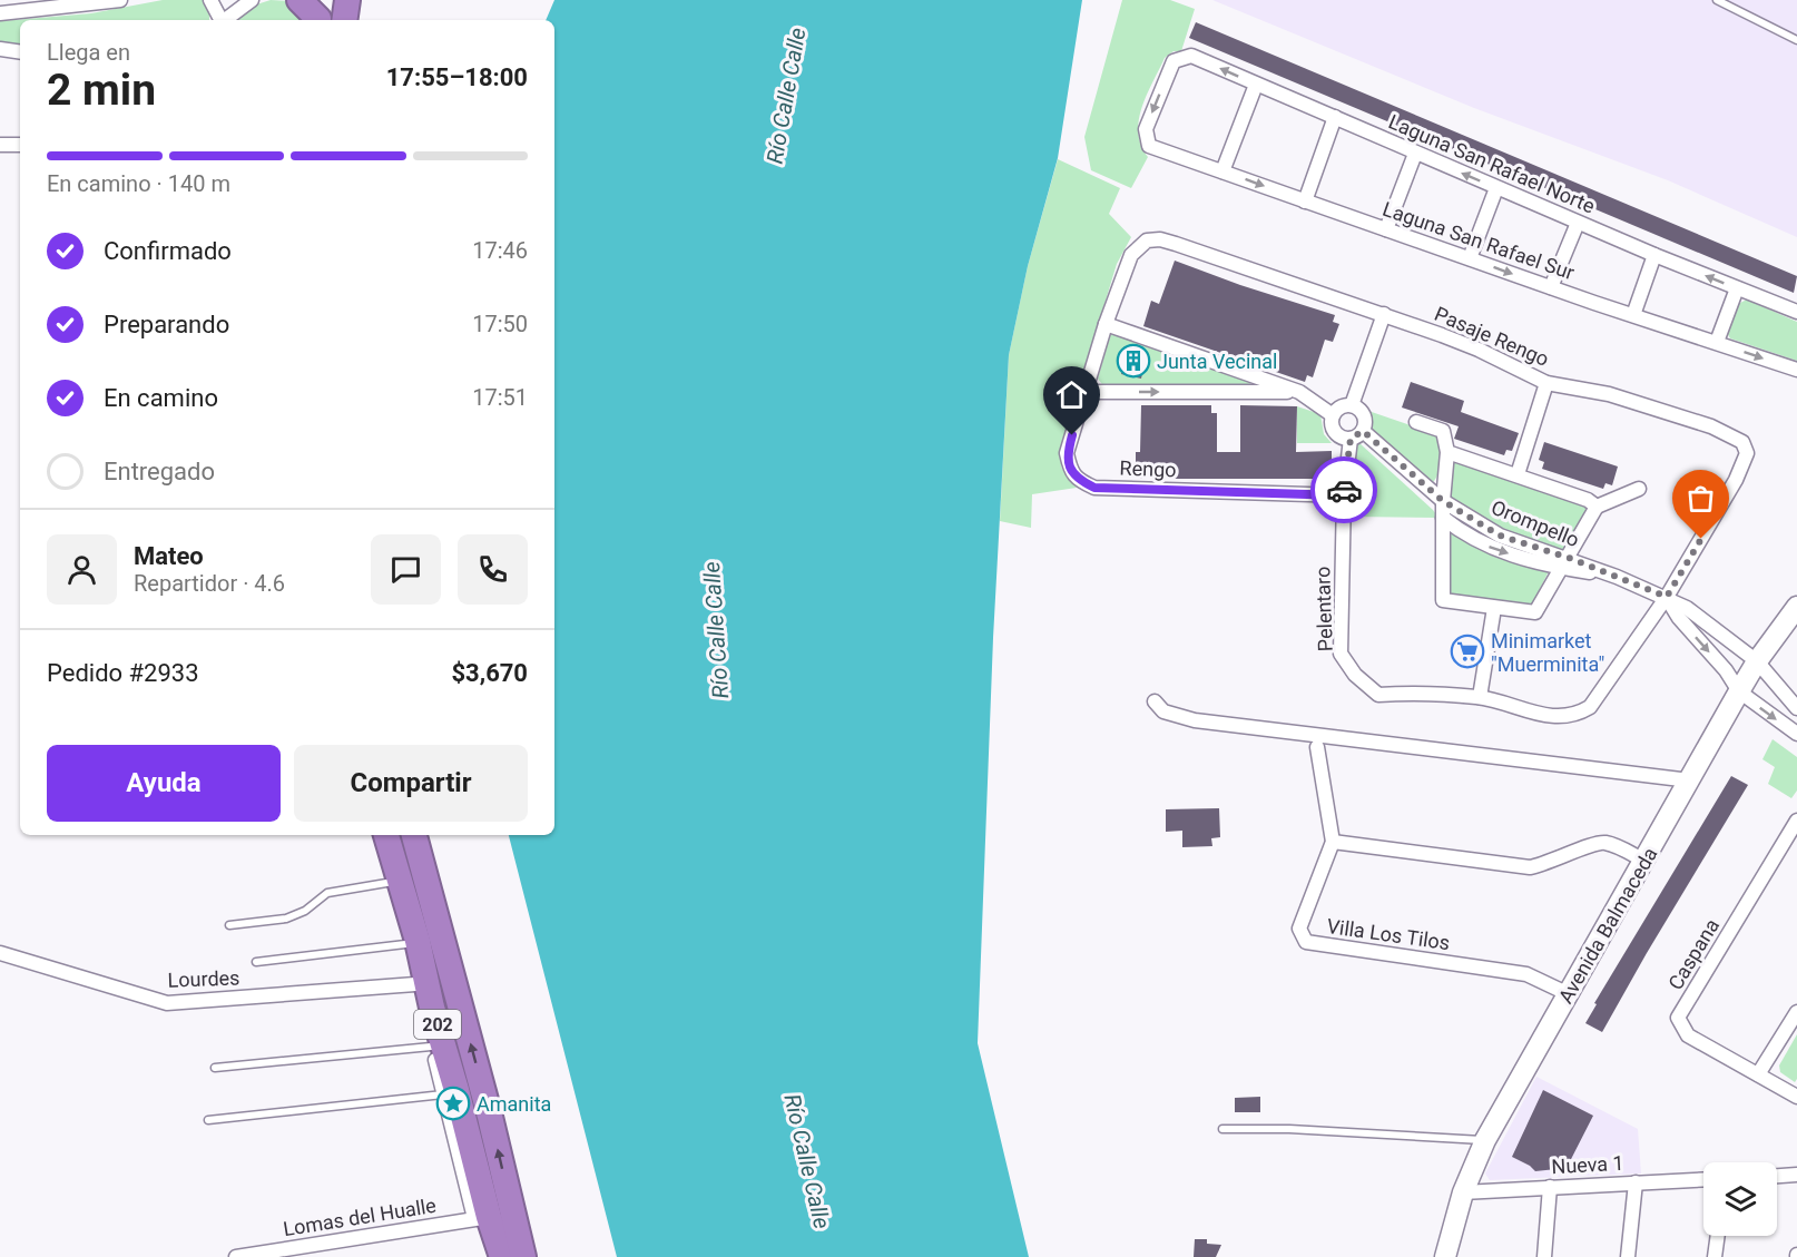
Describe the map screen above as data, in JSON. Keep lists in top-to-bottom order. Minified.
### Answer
{"streets":{"highway":["202"],"main road":["Avenida Balmaceda"],"street":["Laguna San Rafael Norte","Laguna San Rafael Sur","Pasaje Rengo","Rengo","Orompello","Pelentaro","Villa Los Tilos","Caspana","Lourdes","Nueva 1","Lomas del Hualle"]},"crossings":[["Laguna San Rafael Norte","Laguna San Rafael Sur"],["Pasaje Rengo","Rengo"],["Pasaje Rengo","Orompello"],["Pasaje Rengo","Pelentaro"],["Rengo","Pelentaro"],["Orompello","Pelentaro"],["Orompello","Avenida Balmaceda"],["Avenida Balmaceda","Villa Los Tilos"],["Avenida Balmaceda","Nueva 1"],["202","Lomas del Hualle"]],"one_way":["Laguna San Rafael Sur"],"water":["Río Calle Calle"],"places":{"building":["Junta Vecinal"],"supermarket":["Minimarket \"Muerminita\""],"place":["Amanita"]},"page":{"heading":["2 min","Llega en","17:55–18:00"],"panel":["Mateo","Repartidor · 4.6","Pedido #2933","$3,670"],"bar":"En camino · 140 m","list":[["Confirmado","17:46"],["Preparando","17:50"],["En camino","17:51"],"Entregado"],"buttons":["Ayuda","Compartir"]}}
